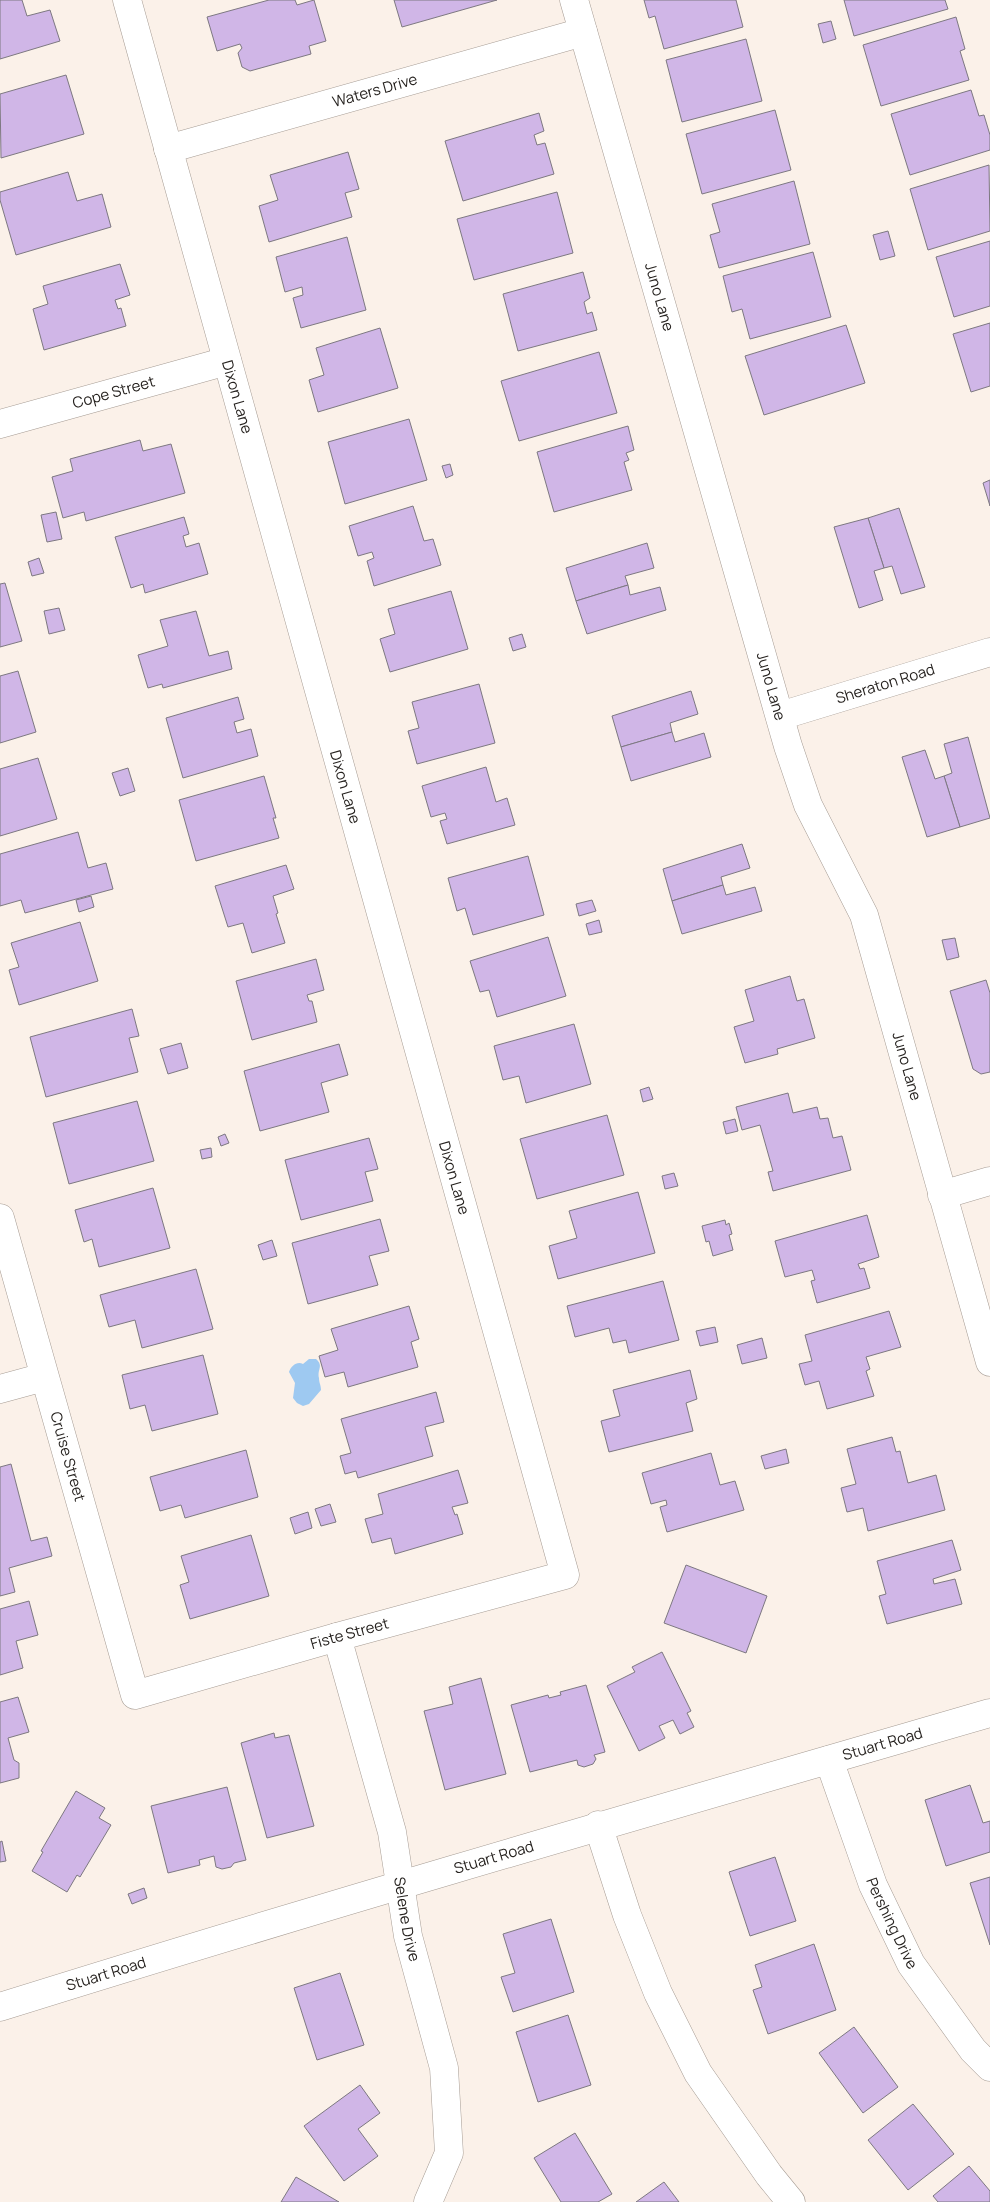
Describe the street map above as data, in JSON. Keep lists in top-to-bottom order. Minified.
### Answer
{"streets":{"street":["Waters Drive","Juno Lane","Cope Street","Dixon Lane","Sheraton Road","Cruise Street","Fiste Street","Stuart Road","Selene Drive","Pershing Drive"]},"crossings":[["Waters Drive","Juno Lane"],["Waters Drive","Dixon Lane"],["Juno Lane","Sheraton Road"],["Cope Street","Dixon Lane"],["Dixon Lane","Fiste Street"],["Cruise Street","Fiste Street"],["Fiste Street","Selene Drive"],["Stuart Road","Selene Drive"],["Stuart Road","Pershing Drive"]]}
